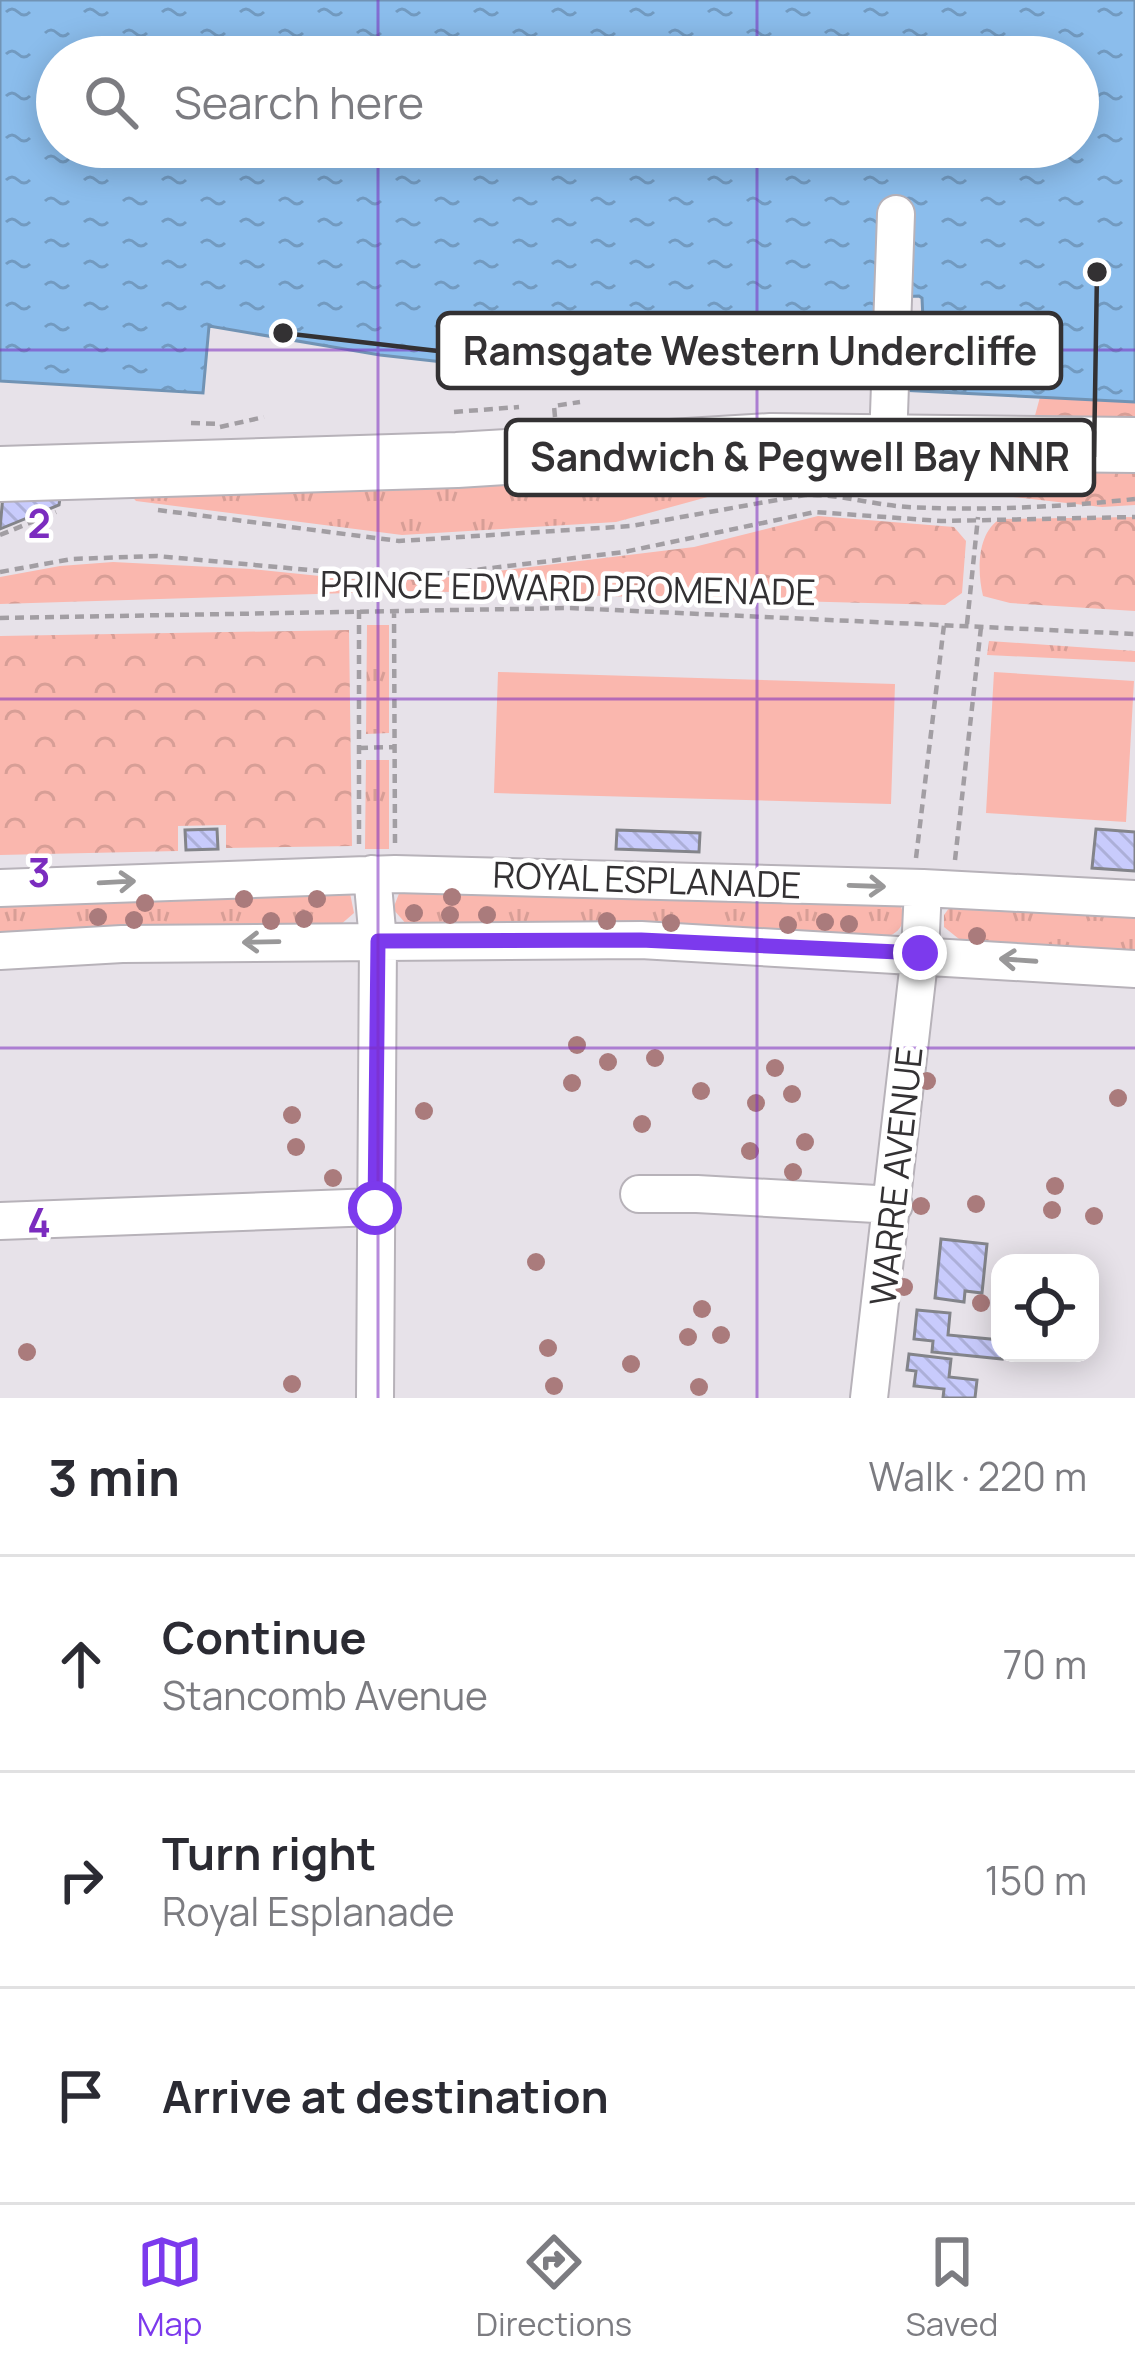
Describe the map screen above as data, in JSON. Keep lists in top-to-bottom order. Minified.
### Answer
{"streets":{"street":["ROYAL ESPLANADE","WARRE AVENUE"],"path":["PRINCE EDWARD PROMENADE"]},"crossings":[["ROYAL ESPLANADE","WARRE AVENUE"]],"places":["Sandwich & Pegwell Bay NNR","Ramsgate Western Undercliffe"],"page":{"search":"Search here","heading":["3 min","Walk · 220 m"],"list":[["Continue","Stancomb Avenue","70 m"],["Turn right","Royal Esplanade","150 m"],"Arrive at destination"],"nav":["Map","Directions","Saved"]},"grid":{"rows":["2","3","4"]}}
